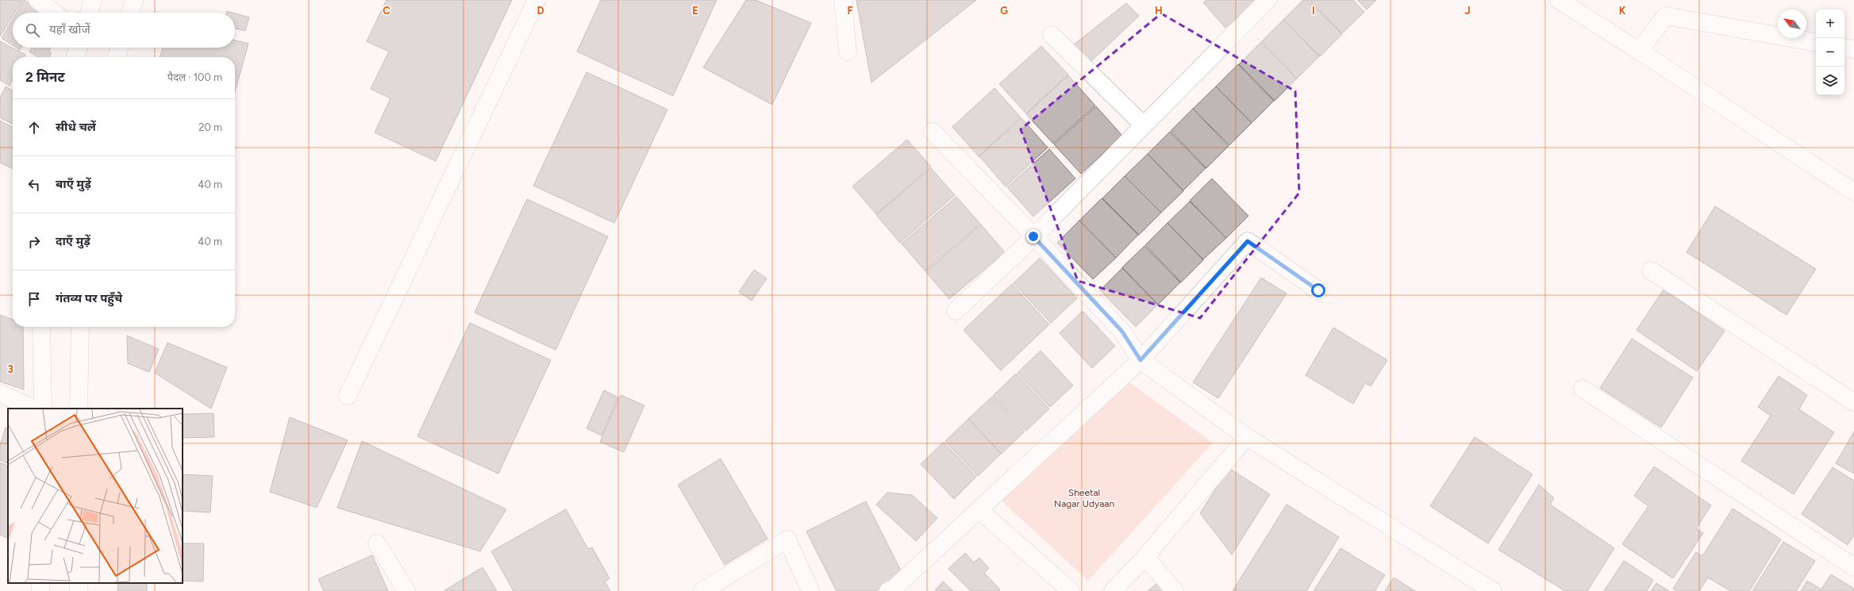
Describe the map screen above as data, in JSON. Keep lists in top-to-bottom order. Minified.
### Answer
{"parks":["Sheetal Nagar Udyaan"],"north":"top left","page":{"map_buttons":["+","−"],"search":"यहाँ खोजें","heading":["2 मिनट","पैदल · 100 m"],"list":[["सीधे चलें","20 m"],["बाएँ मुड़ें","40 m"],["दाएँ मुड़ें","40 m"],"गंतव्य पर पहुँचे"]},"grid":{"columns":["C","D","E","F","G","H","I","J","K"],"rows":["3"]}}
